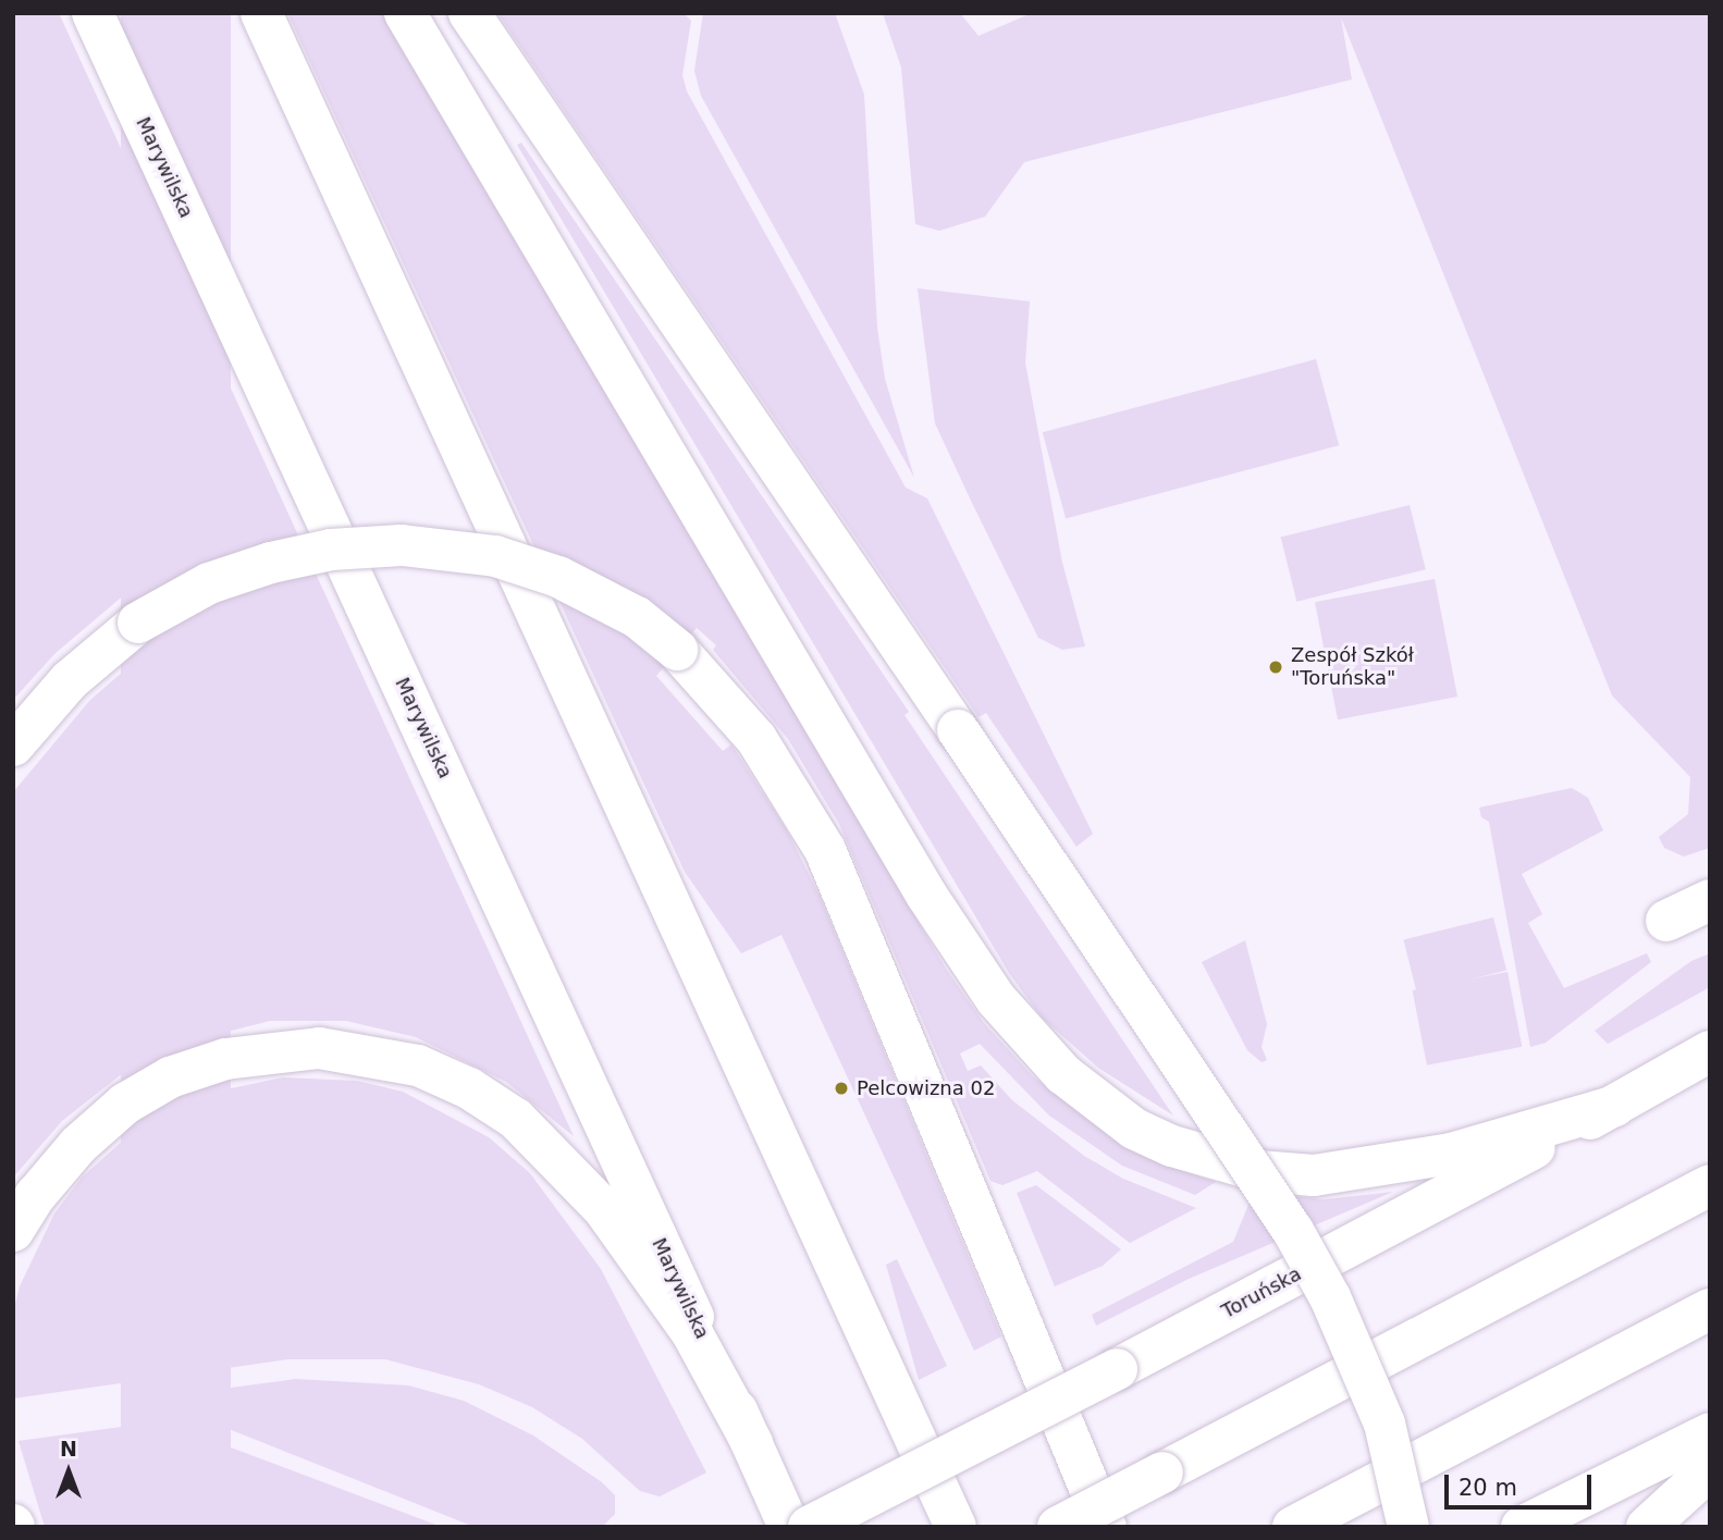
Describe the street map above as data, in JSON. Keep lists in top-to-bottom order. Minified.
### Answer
{"streets":{"main road":["Marywilska","Toruńska"]},"places":["Zespół Szkół \"Toruńska\"","Pelcowizna 02"],"scale_bar":"20 m","north":"top"}
